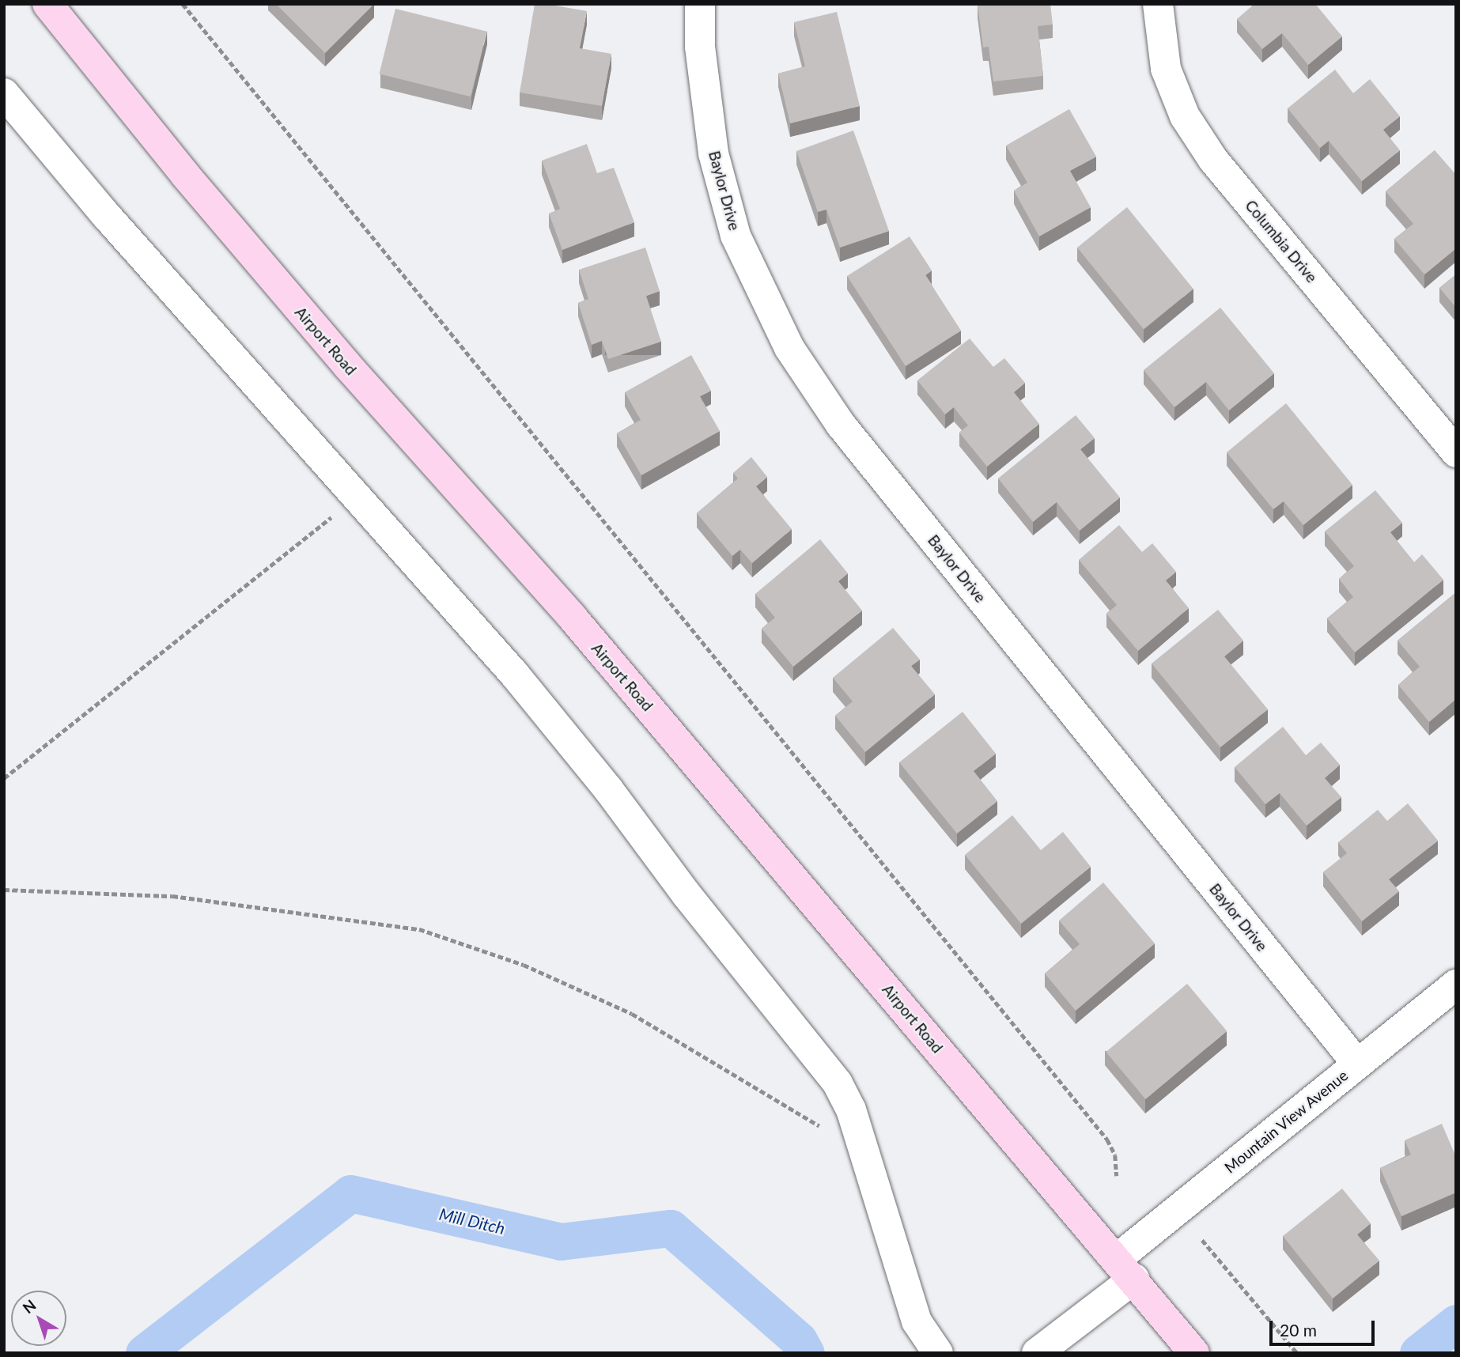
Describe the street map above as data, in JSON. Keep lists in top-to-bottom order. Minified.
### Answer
{"streets":{"main road":["Airport Road"],"street":["Baylor Drive","Columbia Drive","Mountain View Avenue"]},"crossings":[["Baylor Drive","Mountain View Avenue"],["Airport Road","Mountain View Avenue"]],"water":["Mill Ditch"],"scale_bar":"20 m","north":"top left"}
